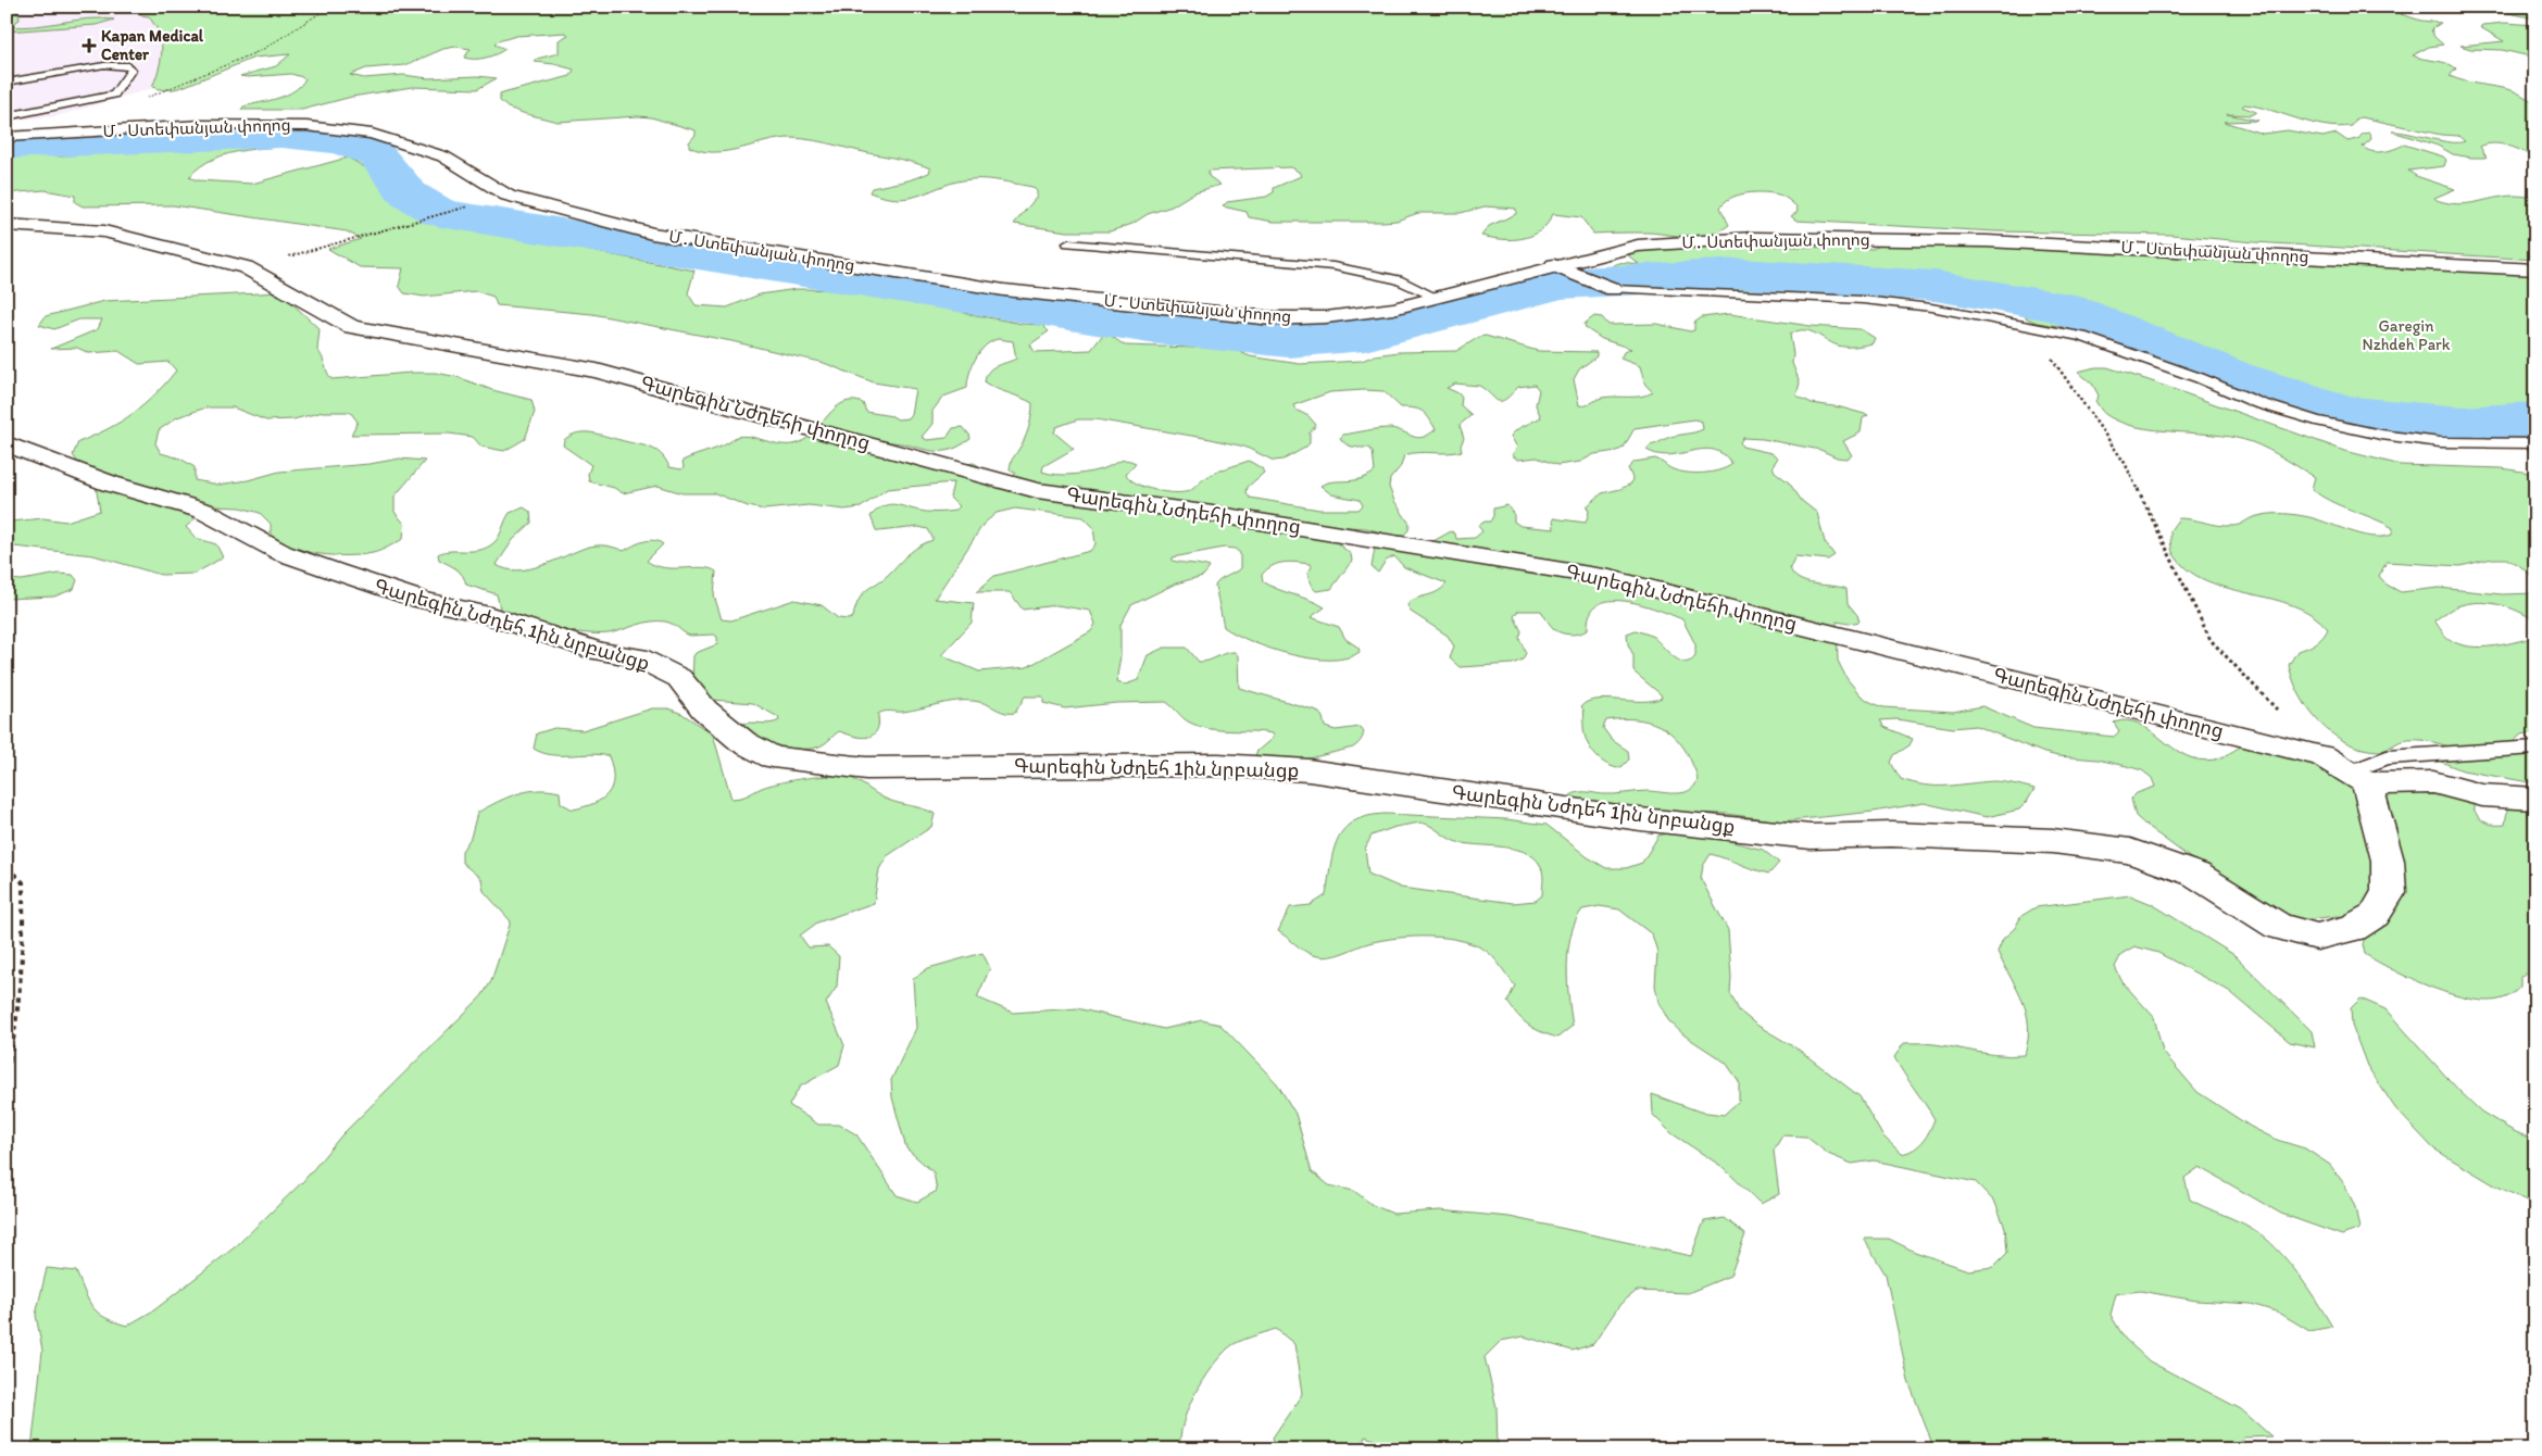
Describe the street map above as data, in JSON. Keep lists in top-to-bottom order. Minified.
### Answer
{"streets":{"street":["Մ․ Ստեփանյան փողոց","Գարեգին Նժդեհի փողոց","Գարեգին Նժդեհ 1ին նրբանցք"]},"crossings":[["Գարեգին Նժդեհի փողոց","Գարեգին Նժդեհ 1ին նրբանցք"]],"parks":["Garegin Nzhdeh Park"],"places":{"health":["Kapan Medical Center"]}}
